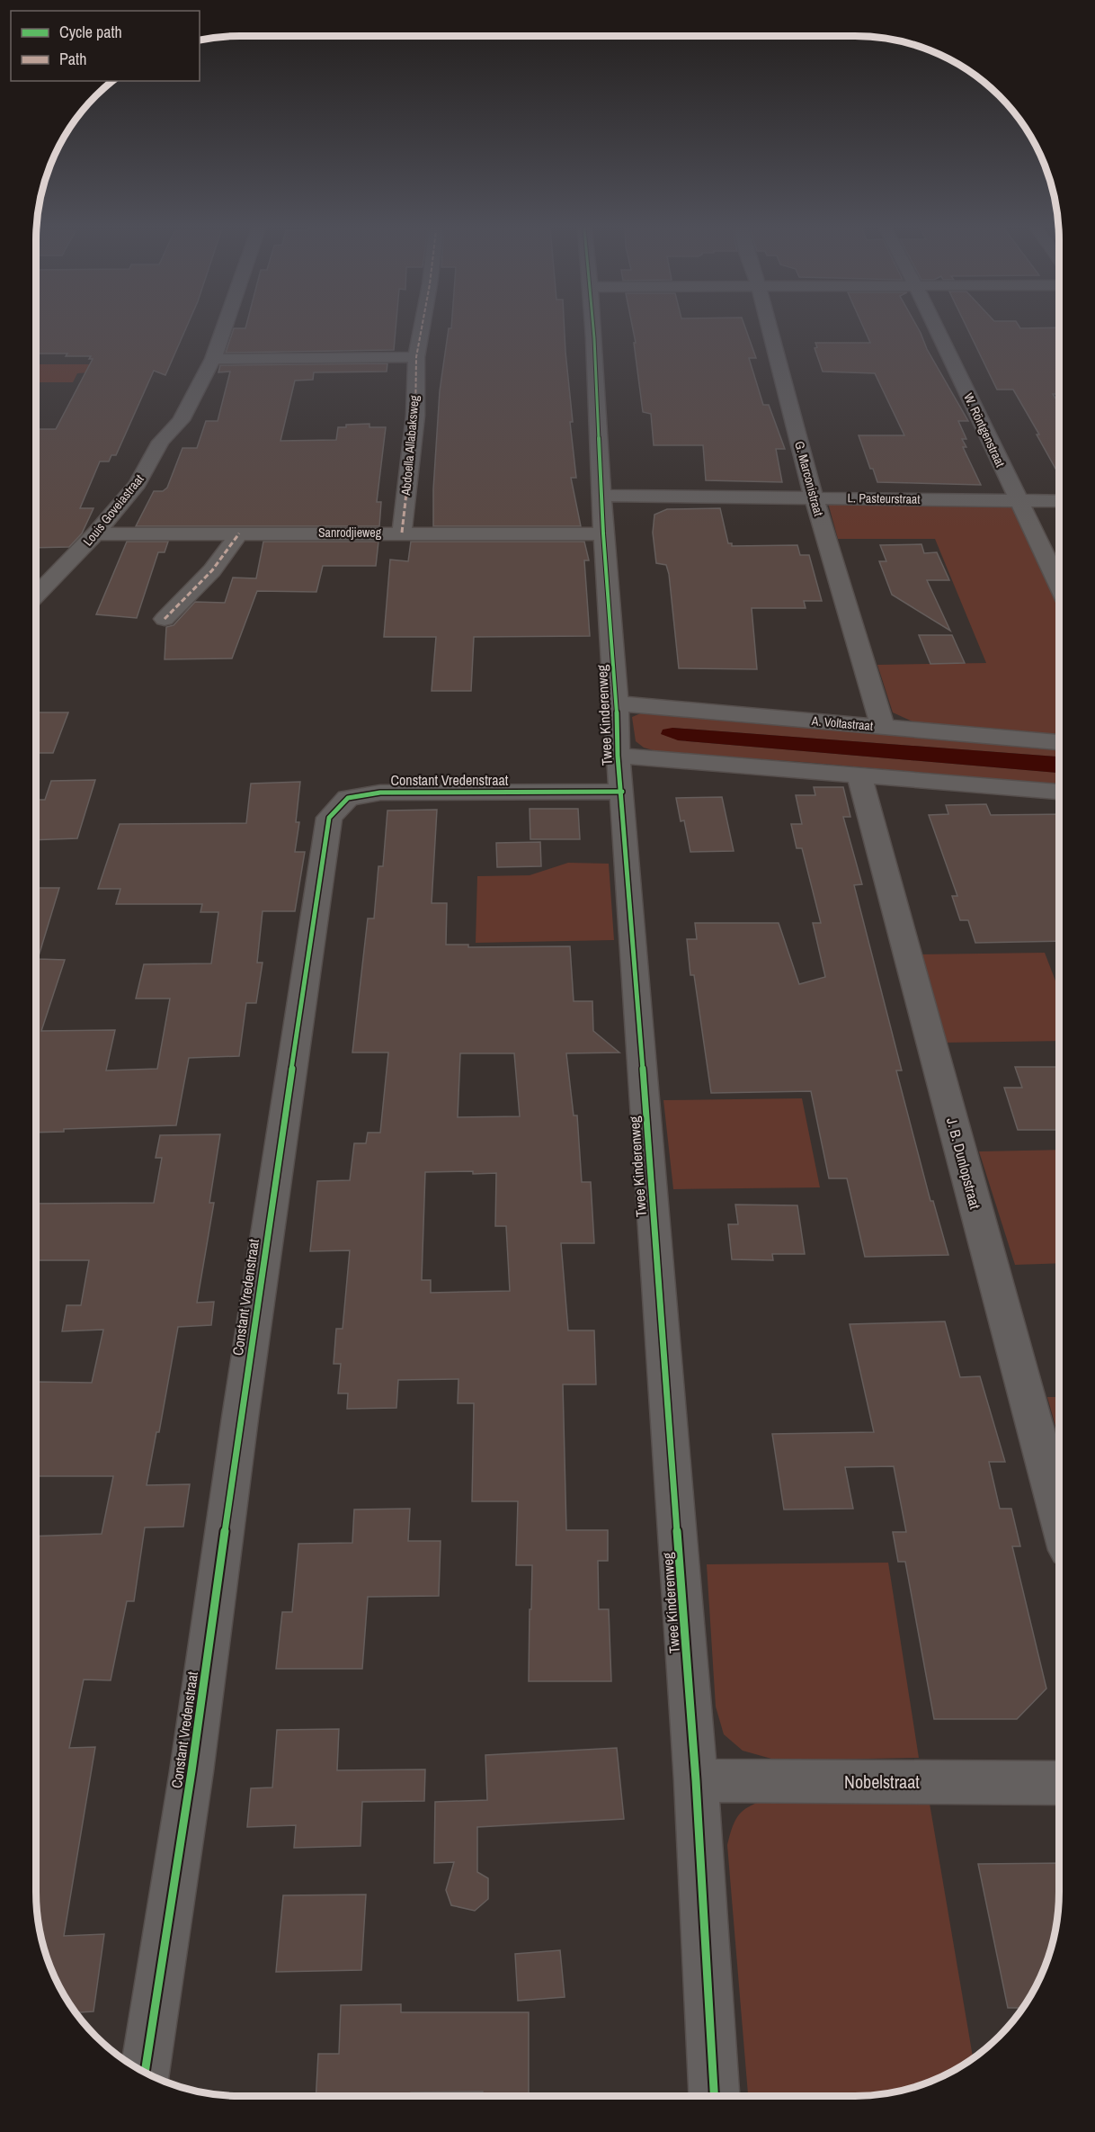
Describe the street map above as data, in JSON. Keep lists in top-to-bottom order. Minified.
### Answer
{"streets":{"street":["W. Röntgenstraat","Abdoella Allabaksweg","G. Marconistraat","L. Pasteurstraat","Louis Goveiastraat","Sanrodjieweg","Twee Kinderenweg","A. Voltastraat","Constant Vredenstraat","J. B. Dunlopstraat","Nobelstraat"]},"crossings":[["W. Röntgenstraat","L. Pasteurstraat"],["Abdoella Allabaksweg","Sanrodjieweg"],["G. Marconistraat","L. Pasteurstraat"],["G. Marconistraat","A. Voltastraat"],["L. Pasteurstraat","Twee Kinderenweg"],["Louis Goveiastraat","Sanrodjieweg"],["Sanrodjieweg","Twee Kinderenweg"],["Twee Kinderenweg","A. Voltastraat"],["Twee Kinderenweg","Constant Vredenstraat"],["Twee Kinderenweg","Nobelstraat"]],"legend":["Cycle path","Path"]}
